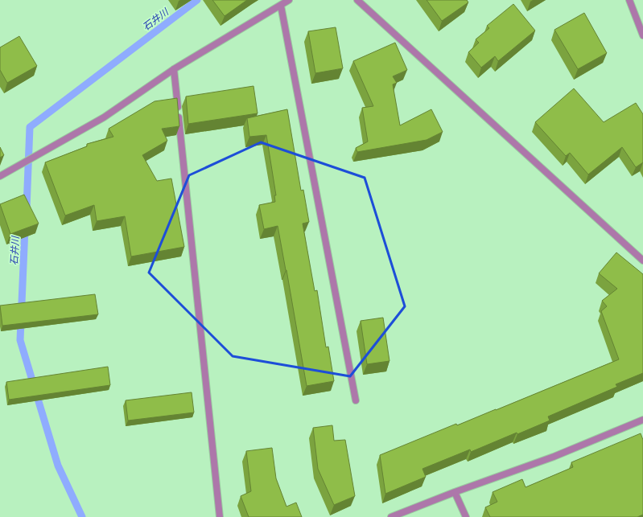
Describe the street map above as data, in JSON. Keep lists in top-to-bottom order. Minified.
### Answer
{"water":["石井川"]}
